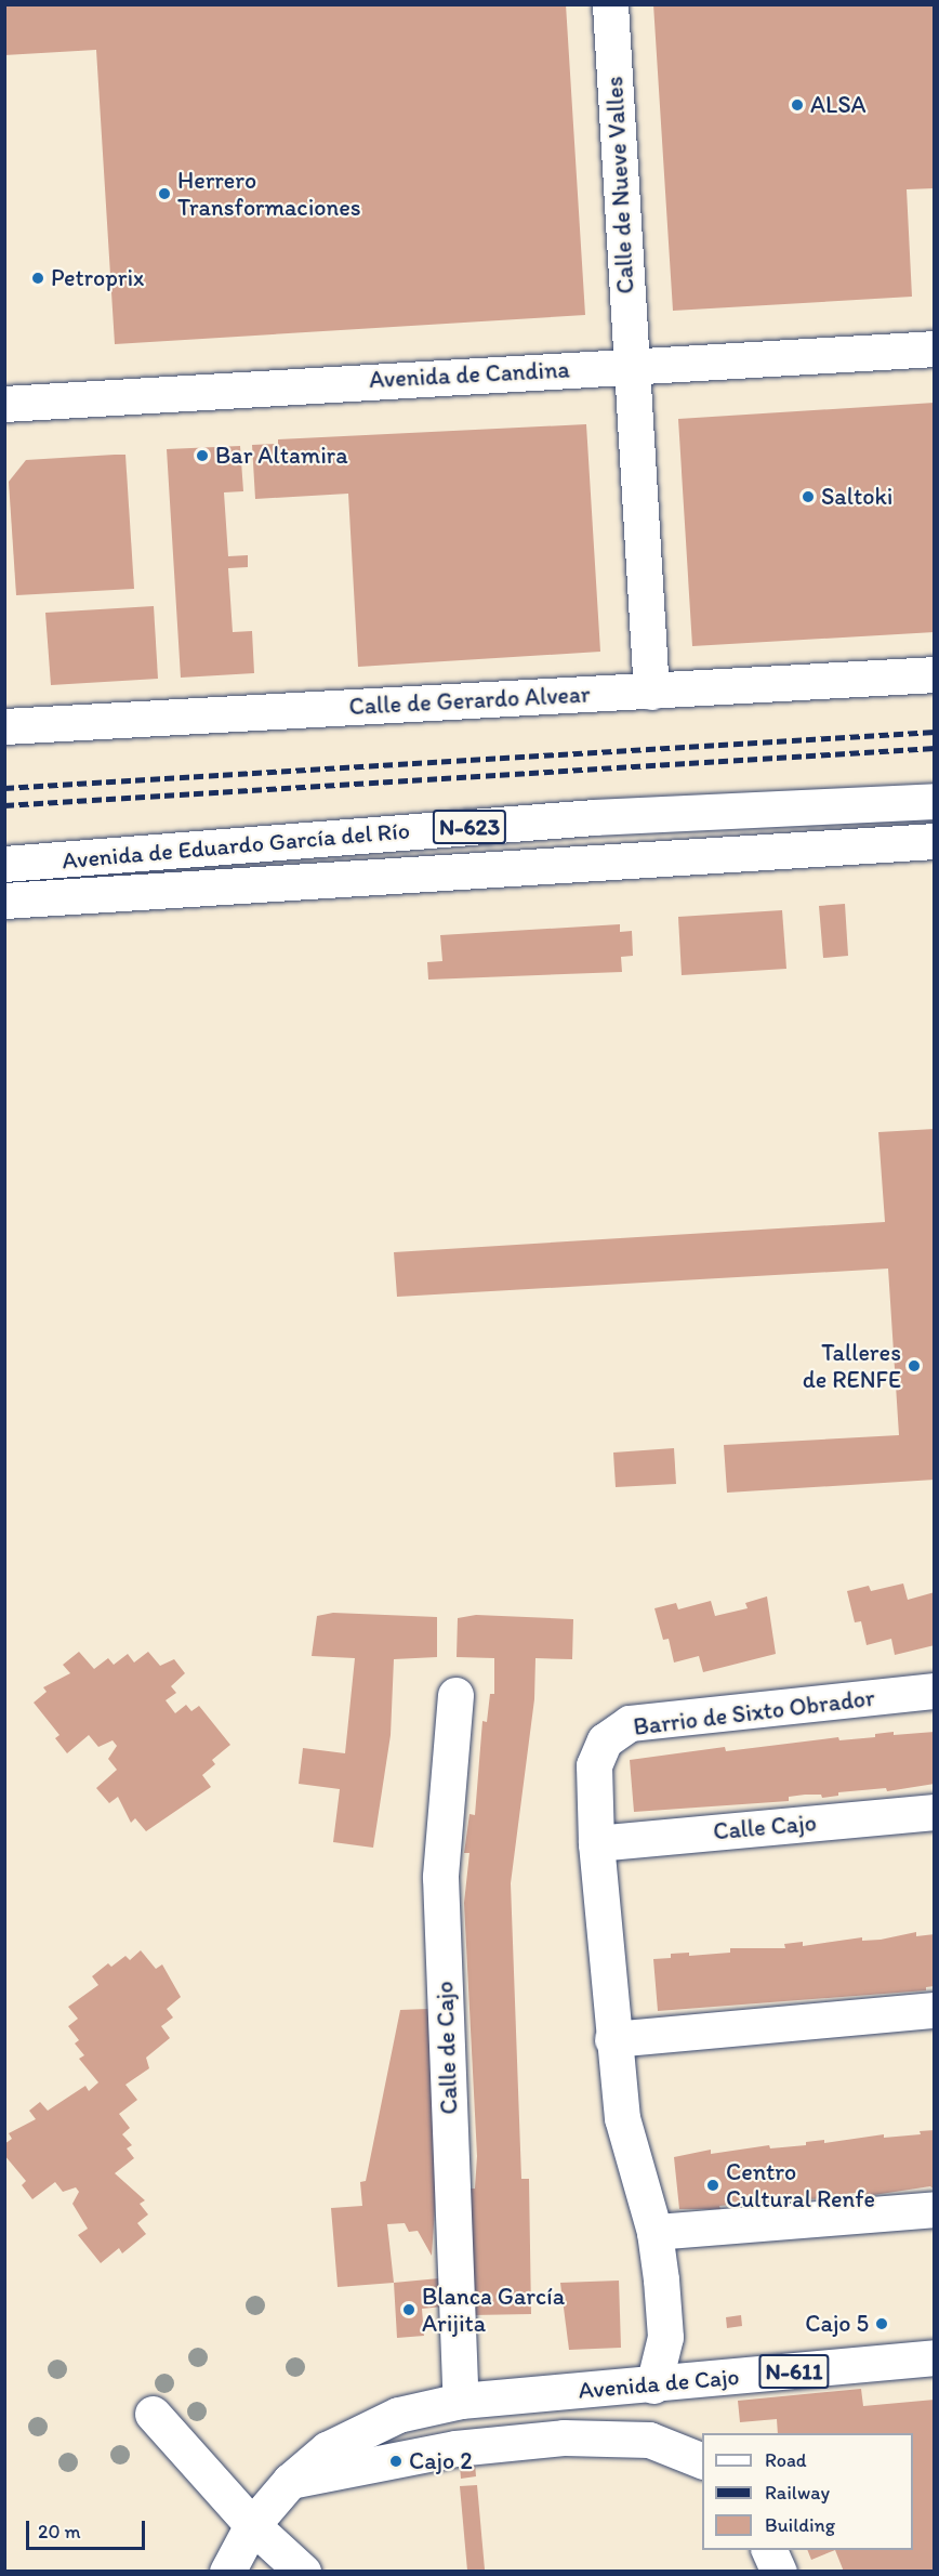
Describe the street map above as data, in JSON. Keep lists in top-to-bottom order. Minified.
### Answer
{"streets":{"main road":["Calle de Nueve Valles","Avenida de Candina","Calle de Gerardo Alvear","N-623","Avenida de Eduardo García del Río","Barrio de Sixto Obrador","Calle Cajo","Calle de Cajo","N-611","Avenida de Cajo"]},"crossings":[["Calle de Nueve Valles","Avenida de Candina"],["Calle de Nueve Valles","Calle de Gerardo Alvear"],["Barrio de Sixto Obrador","Calle Cajo"],["Calle de Cajo","N-611"],["Calle de Cajo","Avenida de Cajo"],["N-611","Avenida de Cajo"]],"places":["ALSA","Herrero Transformaciones","Petroprix","Bar Altamira","Saltoki","Talleres de RENFE","Centro Cultural Renfe","Blanca García Arijita","Cajo 5","Cajo 2"],"legend":["Road","Railway","Building"],"scale_bar":"20 m"}
